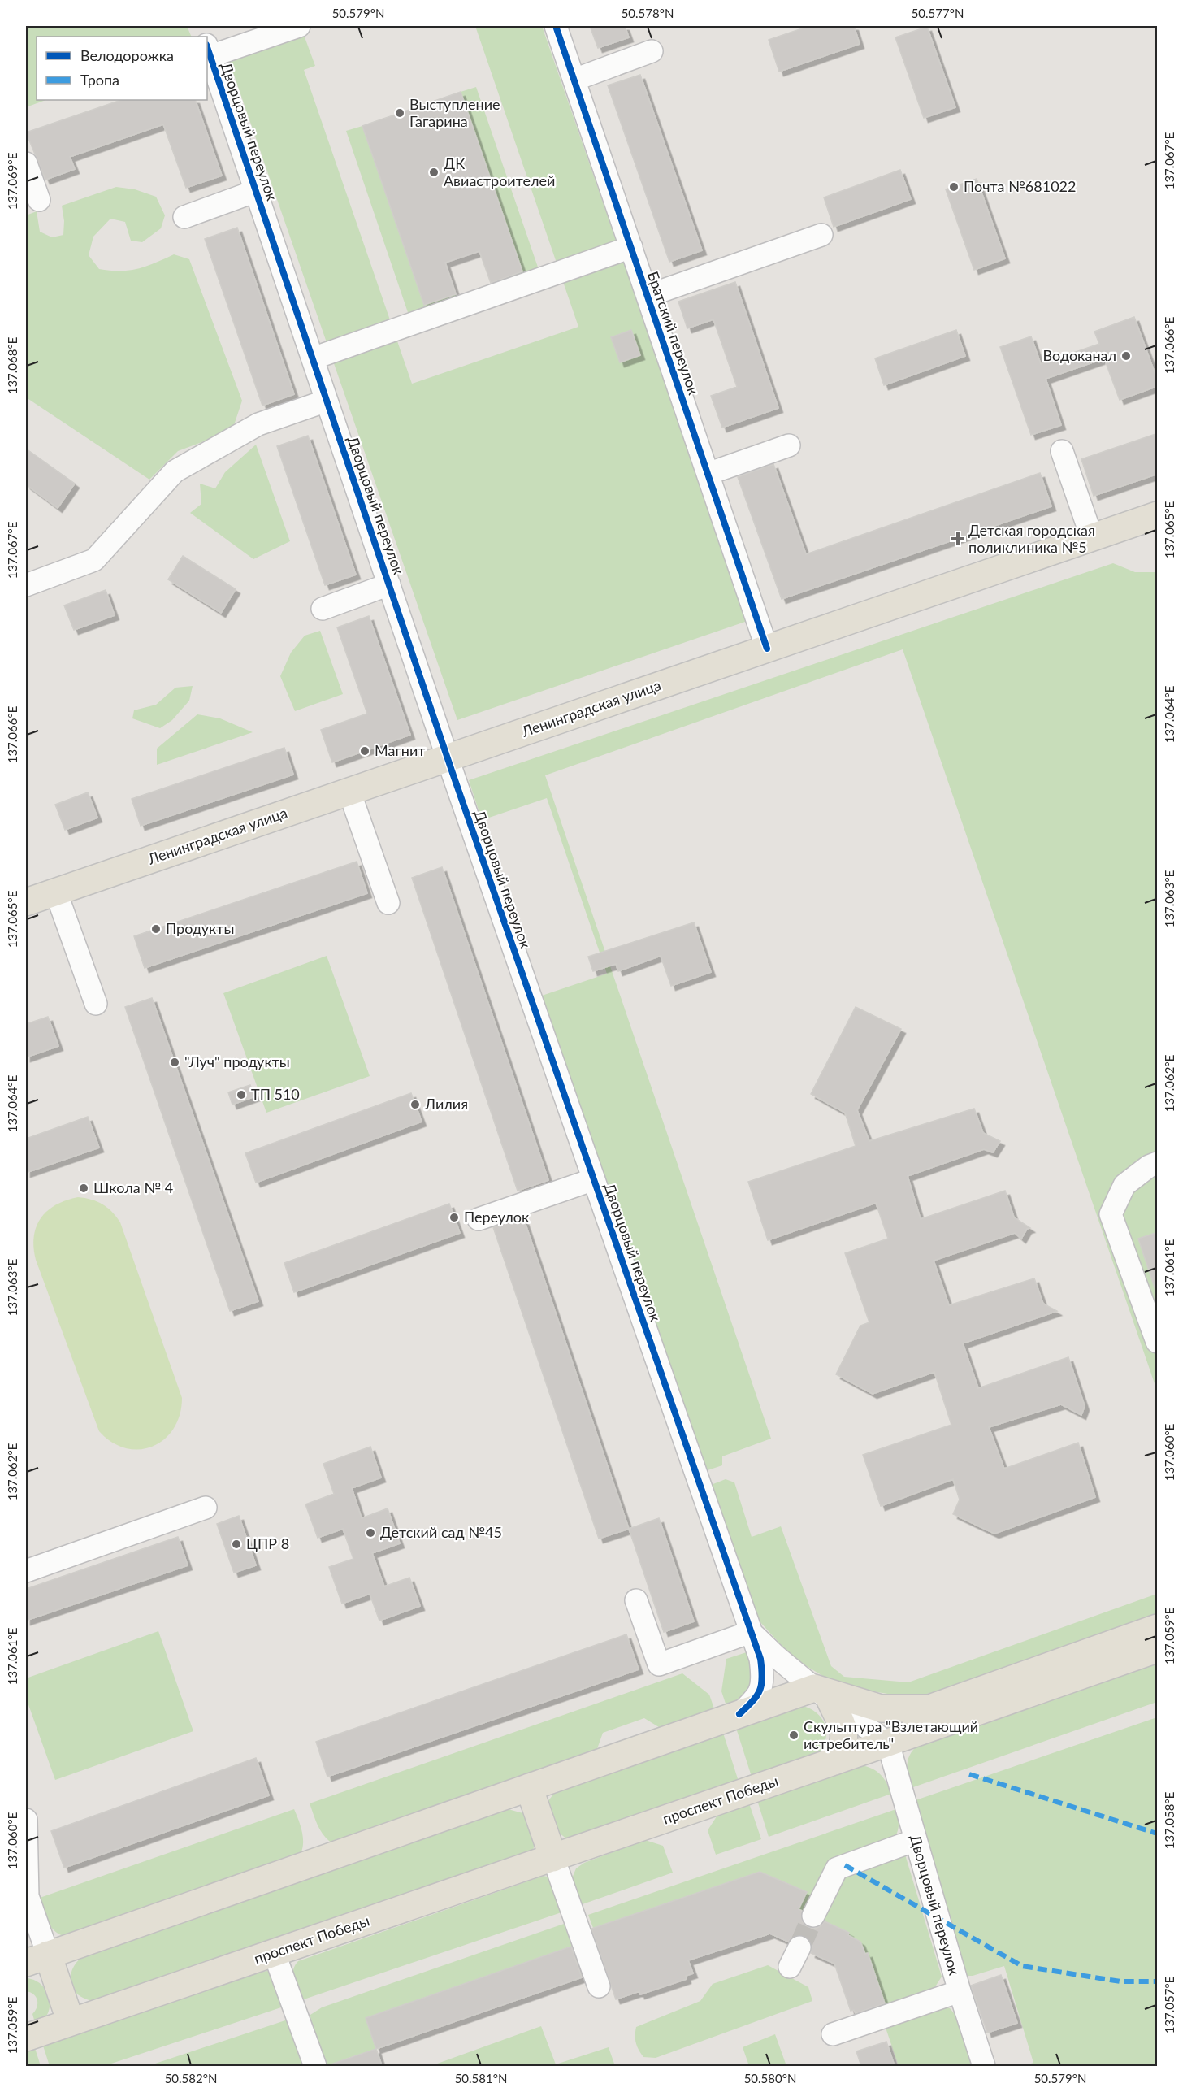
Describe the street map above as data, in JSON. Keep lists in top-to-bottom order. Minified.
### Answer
{"streets":{"main road":["Ленинградская улица","проспект Победы"],"street":["Дворцовый переулок","Братский переулок"]},"crossings":[["Дворцовый переулок","Ленинградская улица"],["Дворцовый переулок","проспект Победы"],["Братский переулок","Ленинградская улица"]],"places":{"other":["Выступление Гагарина","ДК Авиастроителей","Почта №681022","Водоканал","Магнит","Продукты","\"Луч\" продукты","ТП 510","Лилия","Школа № 4","Переулок","Детский сад №45","ЦПР 8","Скульптура \"Взлетающий истребитель\""],"health":["Детская городская поликлиника №5"]},"legend":["Велодорожка","Тропа"],"coordinates":["50.579°N","50.578°N","50.577°N","137.067°E","137.069°E","137.066°E","137.068°E","137.065°E","137.064°E","137.063°E","137.062°E","137.061°E","137.060°E","137.059°E","137.058°E","137.057°E","50.582°N","50.581°N","50.580°N"]}
